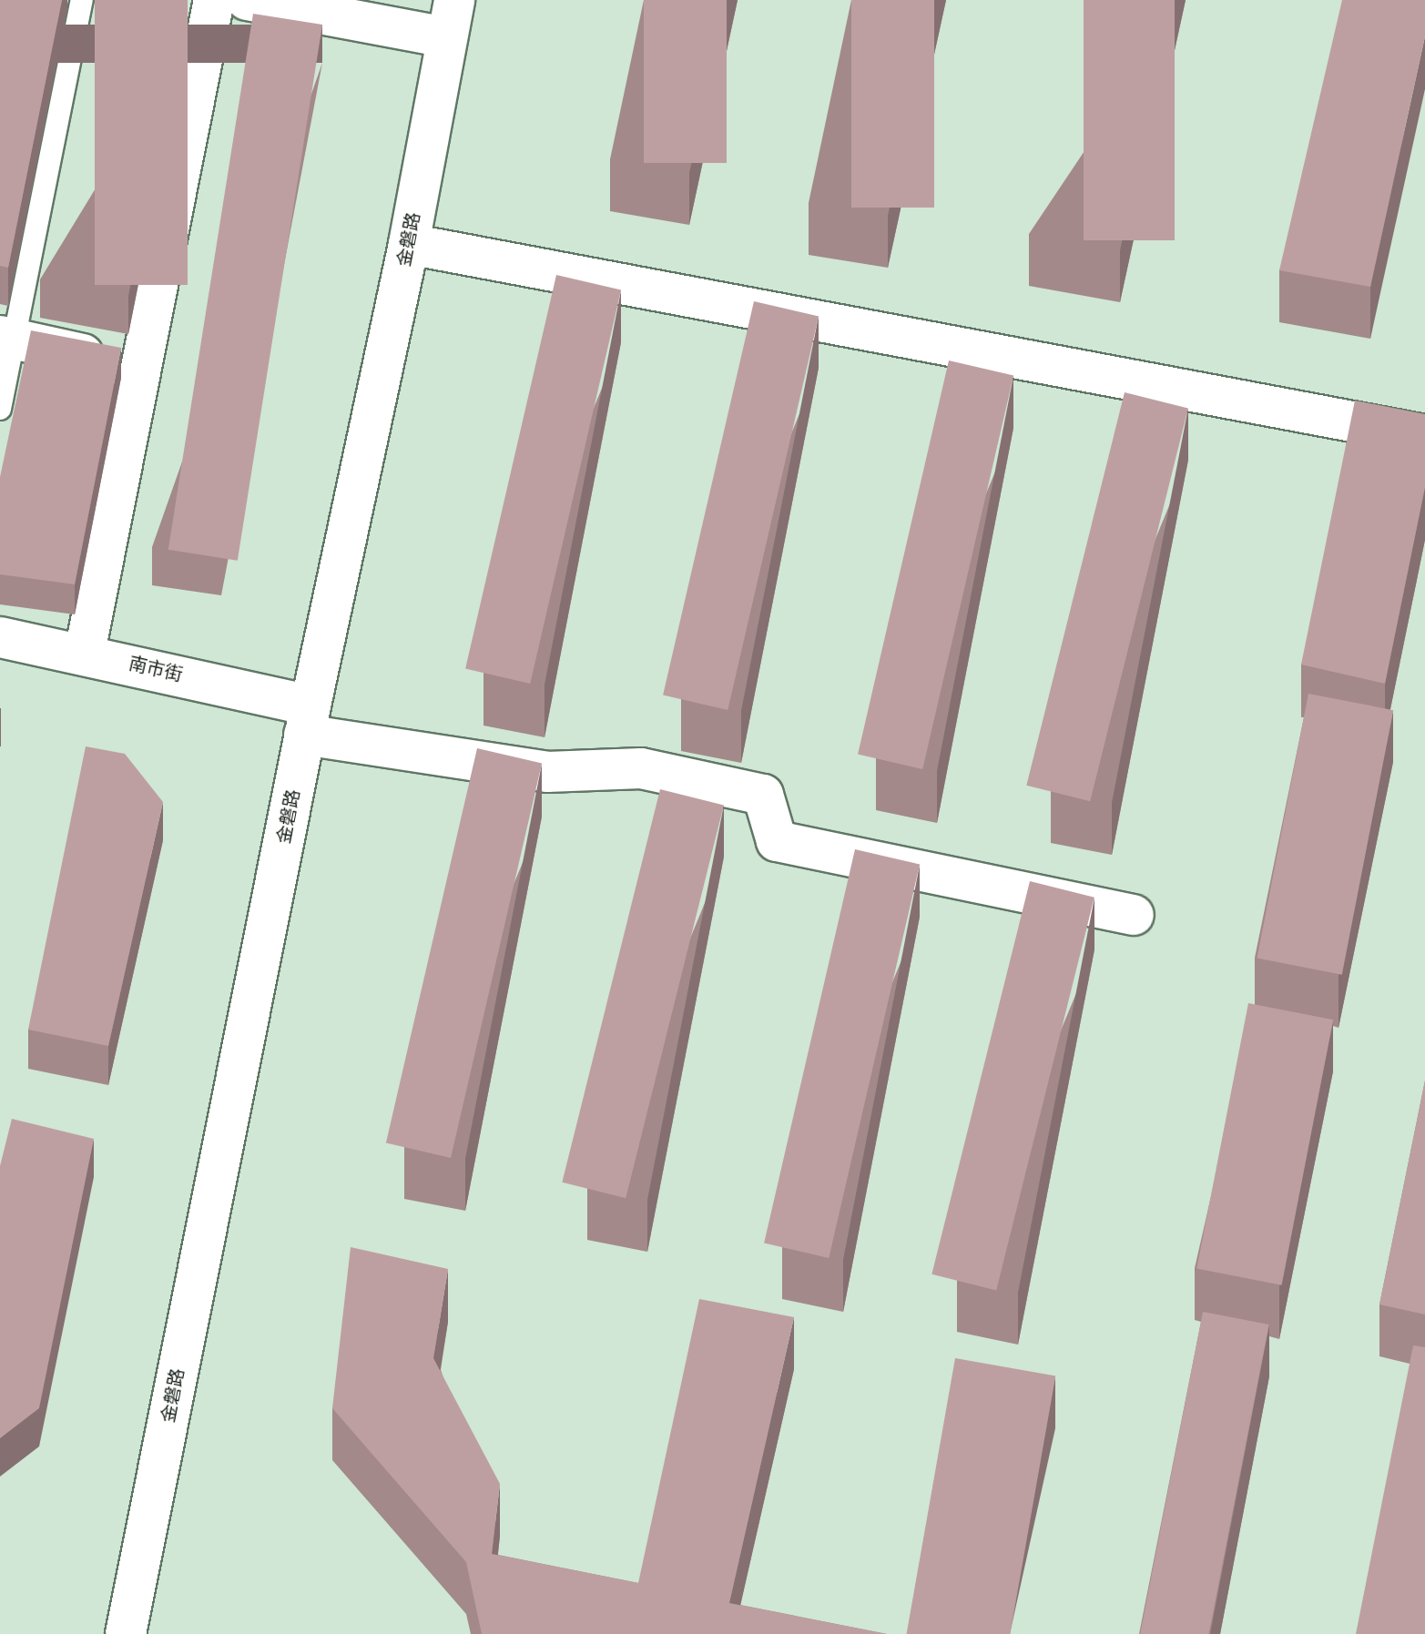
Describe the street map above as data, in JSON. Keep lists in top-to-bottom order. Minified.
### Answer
{"streets":{"street":["金磐路","南市街"]},"crossings":[["金磐路","南市街"]]}
